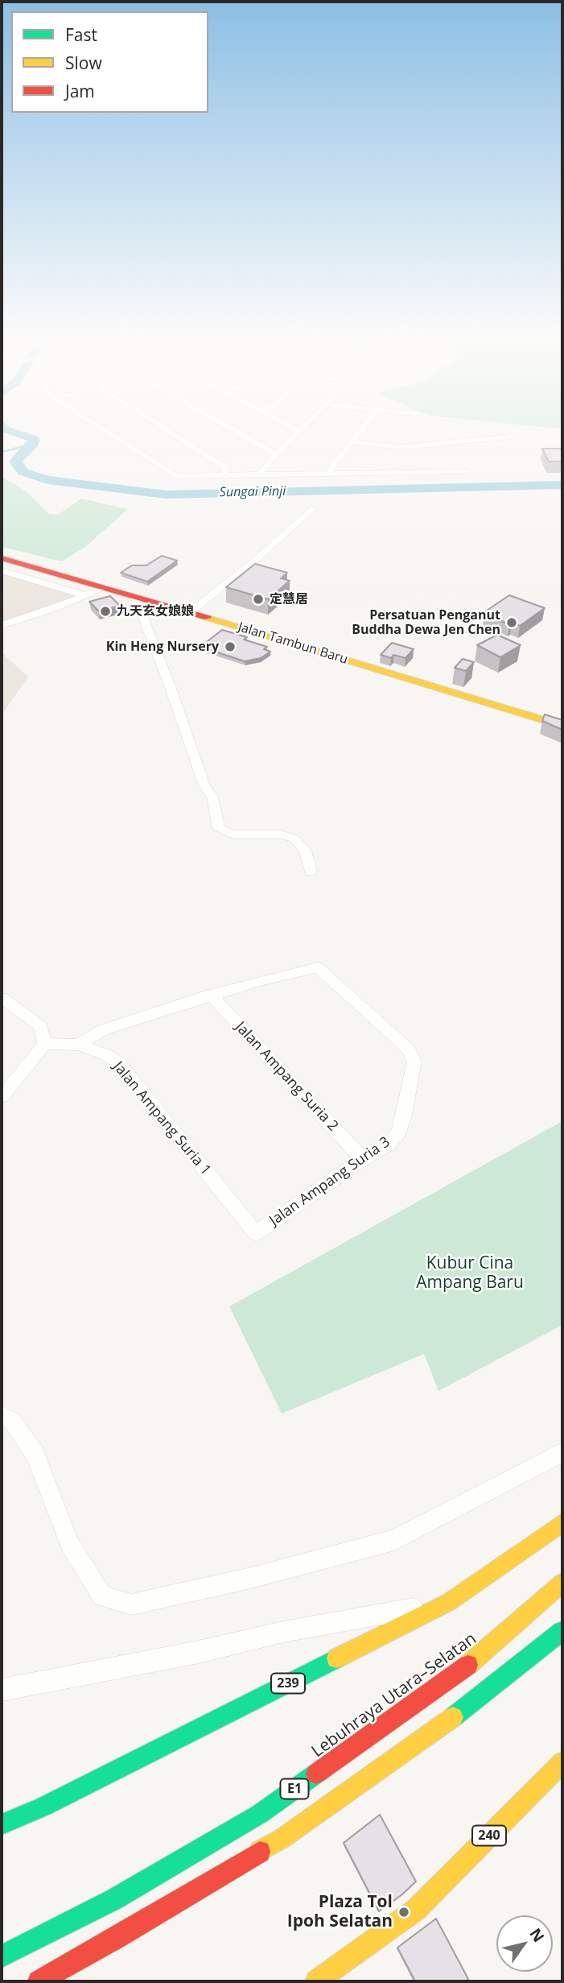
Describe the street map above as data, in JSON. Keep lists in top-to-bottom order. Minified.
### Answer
{"streets":{"main road":["Jalan Tambun Baru","239","Lebuhraya Utara–Selatan","E1","240"],"street":["Jalan Ampang Suria 2","Jalan Ampang Suria 1","Jalan Ampang Suria 3"]},"crossings":[["Jalan Ampang Suria 2","Jalan Ampang Suria 3"],["Jalan Ampang Suria 1","Jalan Ampang Suria 3"]],"water":["Sungai Pinji"],"parks":["Kubur Cina Ampang Baru"],"places":["定慧居","九天玄女娘娘","Persatuan Penganut Buddha Dewa Jen Chen","Kin Heng Nursery","Plaza Tol Ipoh Selatan"],"legend":["Fast","Slow","Jam"],"north":"top right"}
